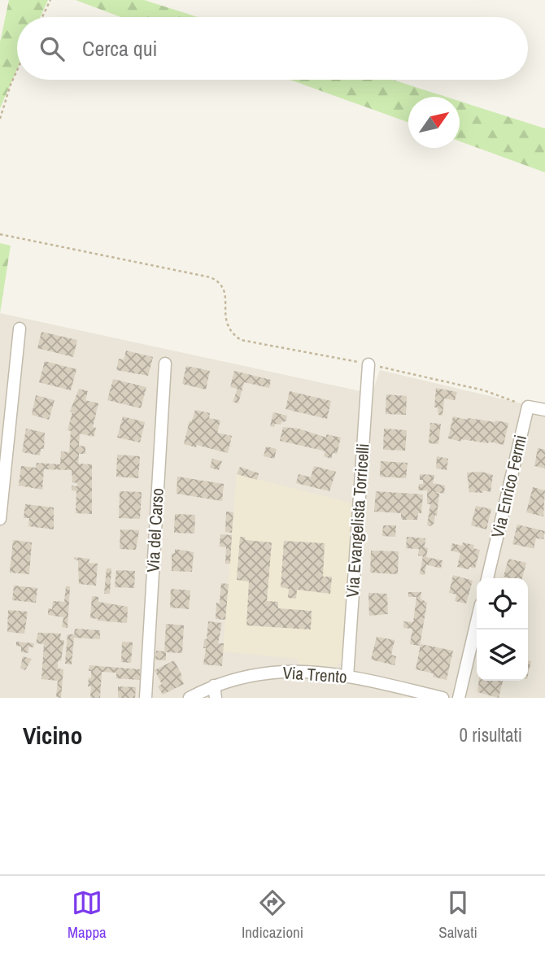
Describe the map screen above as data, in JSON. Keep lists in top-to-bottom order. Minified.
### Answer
{"streets":{"street":["Via Enrico Fermi","Via Evangelista Torricelli","Via del Carso","Via Trento"]},"crossings":[["Via Evangelista Torricelli","Via Trento"]],"north":"top right","page":{"search":"Cerca qui","heading":["Vicino","0 risultati"],"nav":["Mappa","Indicazioni","Salvati"]}}
